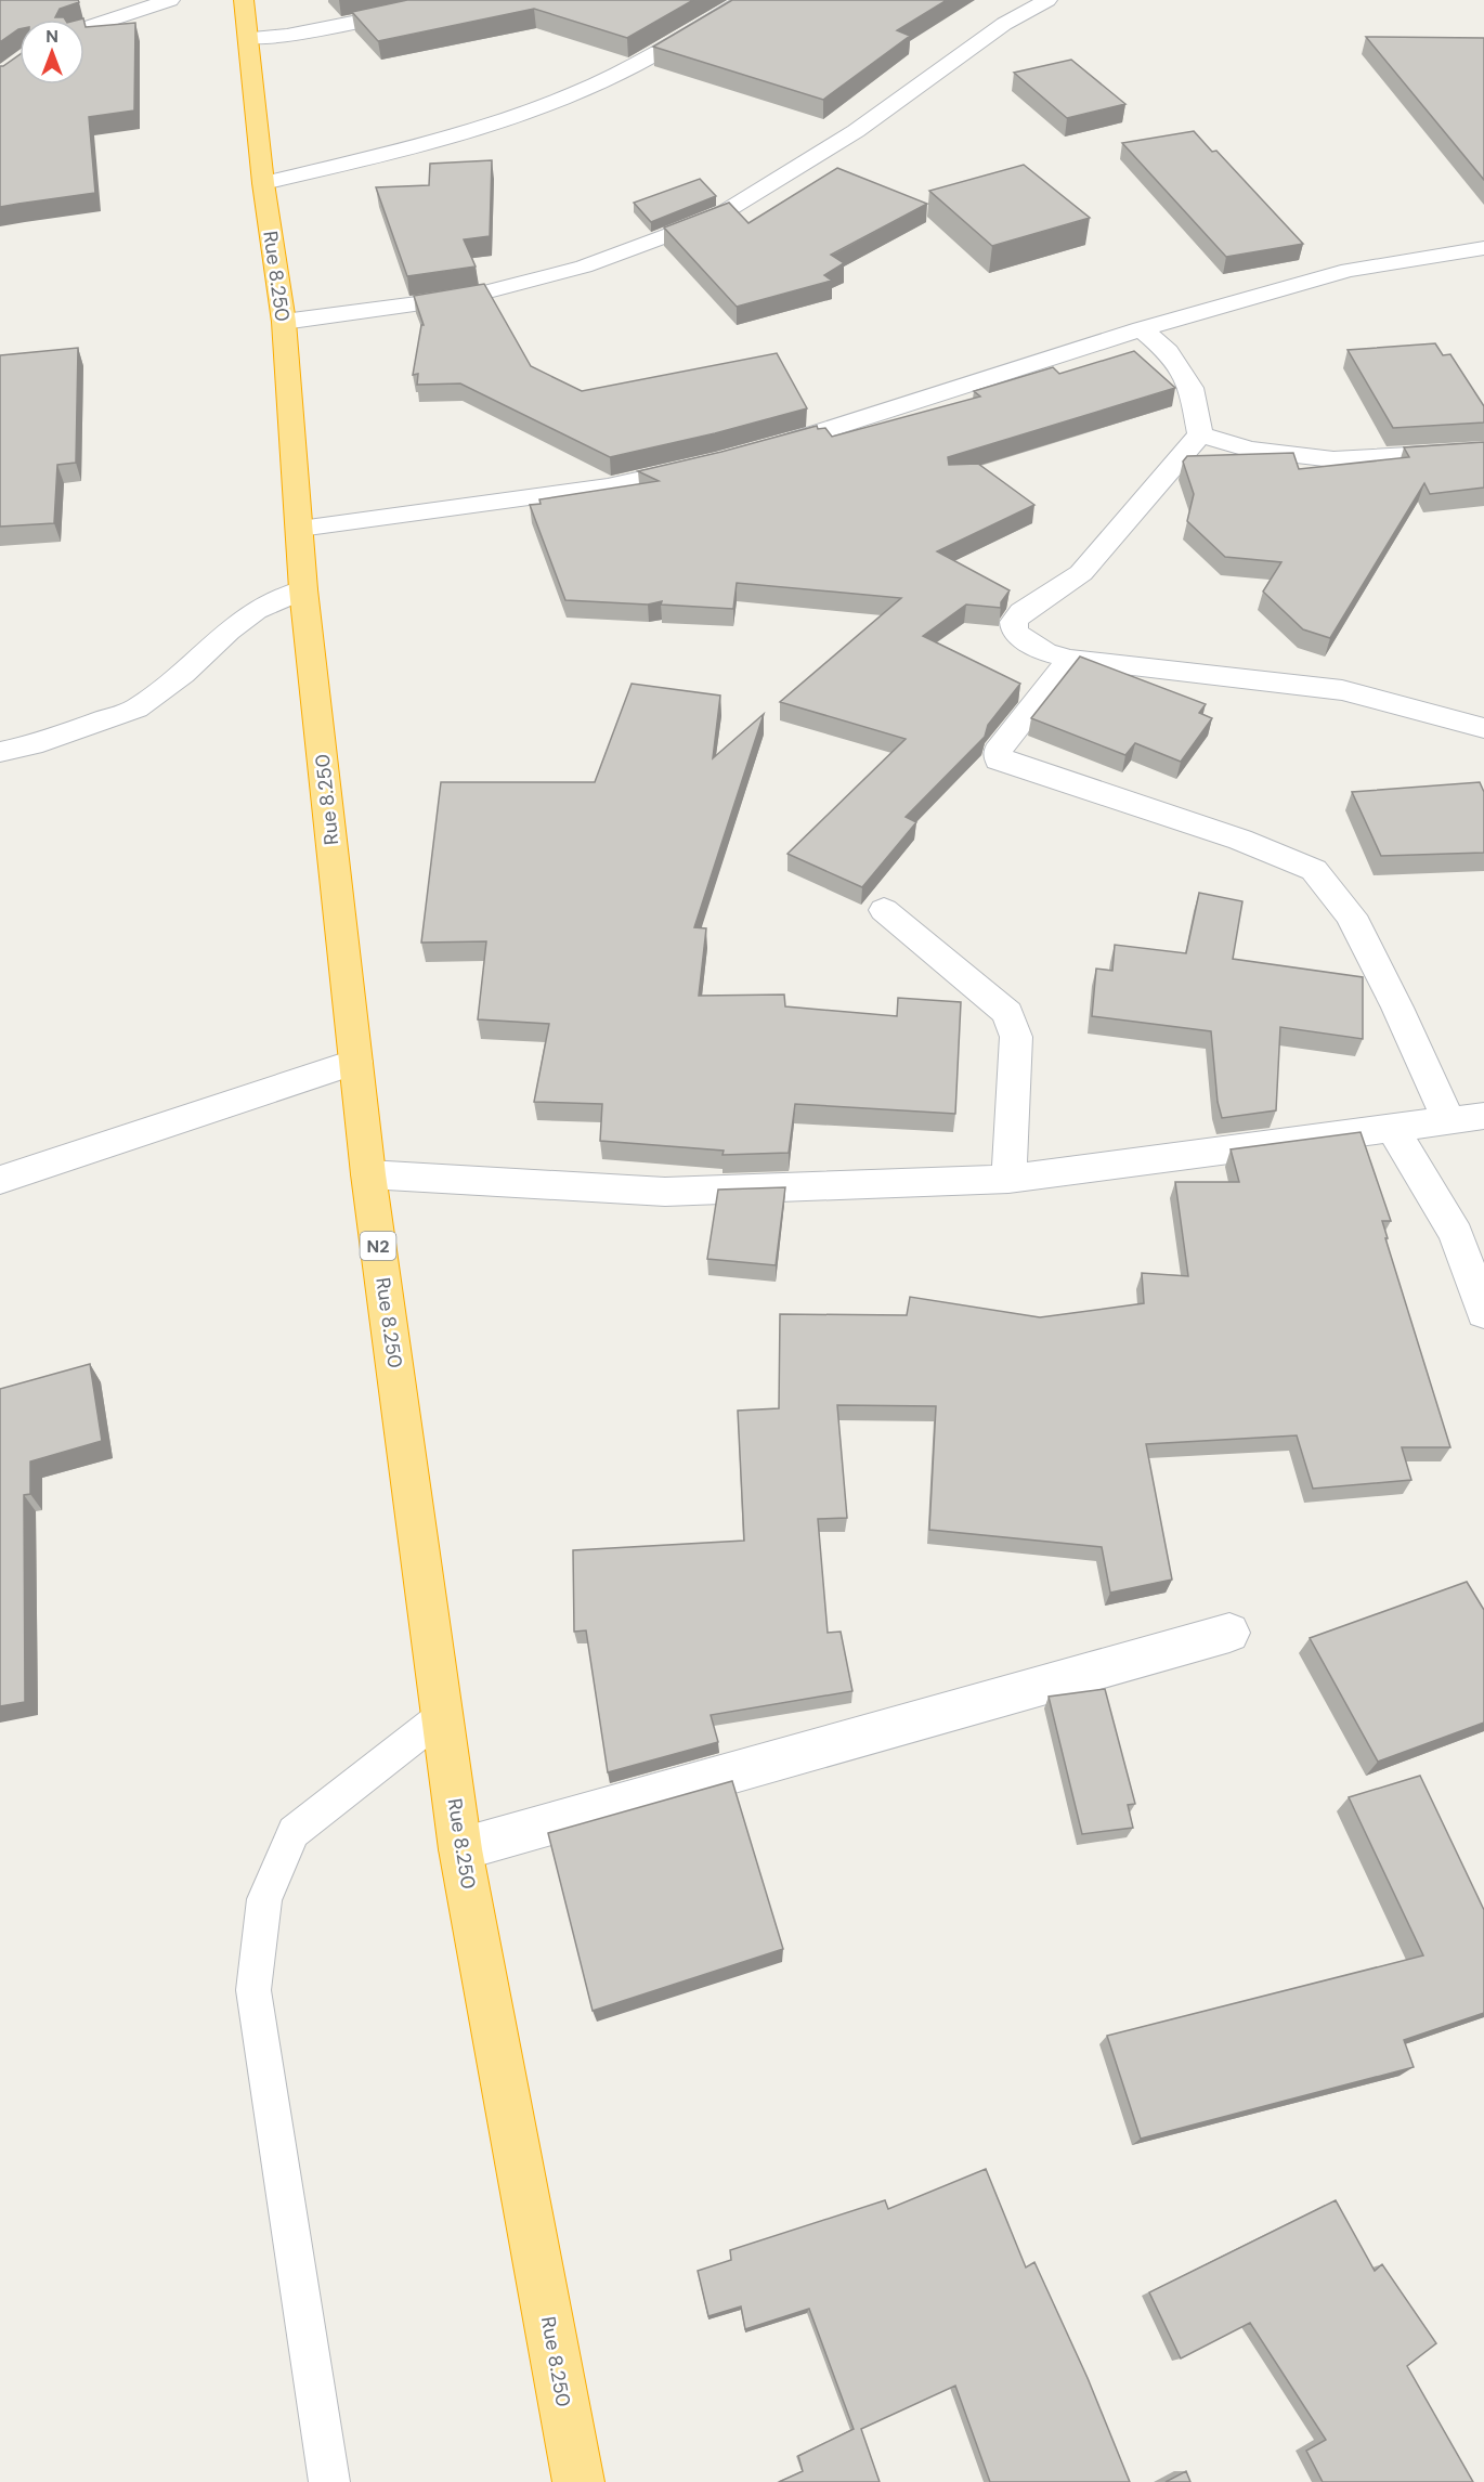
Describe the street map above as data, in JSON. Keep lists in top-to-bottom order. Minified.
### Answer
{"streets":{"highway":["Rue 8.250","N2"]},"north":"top"}
